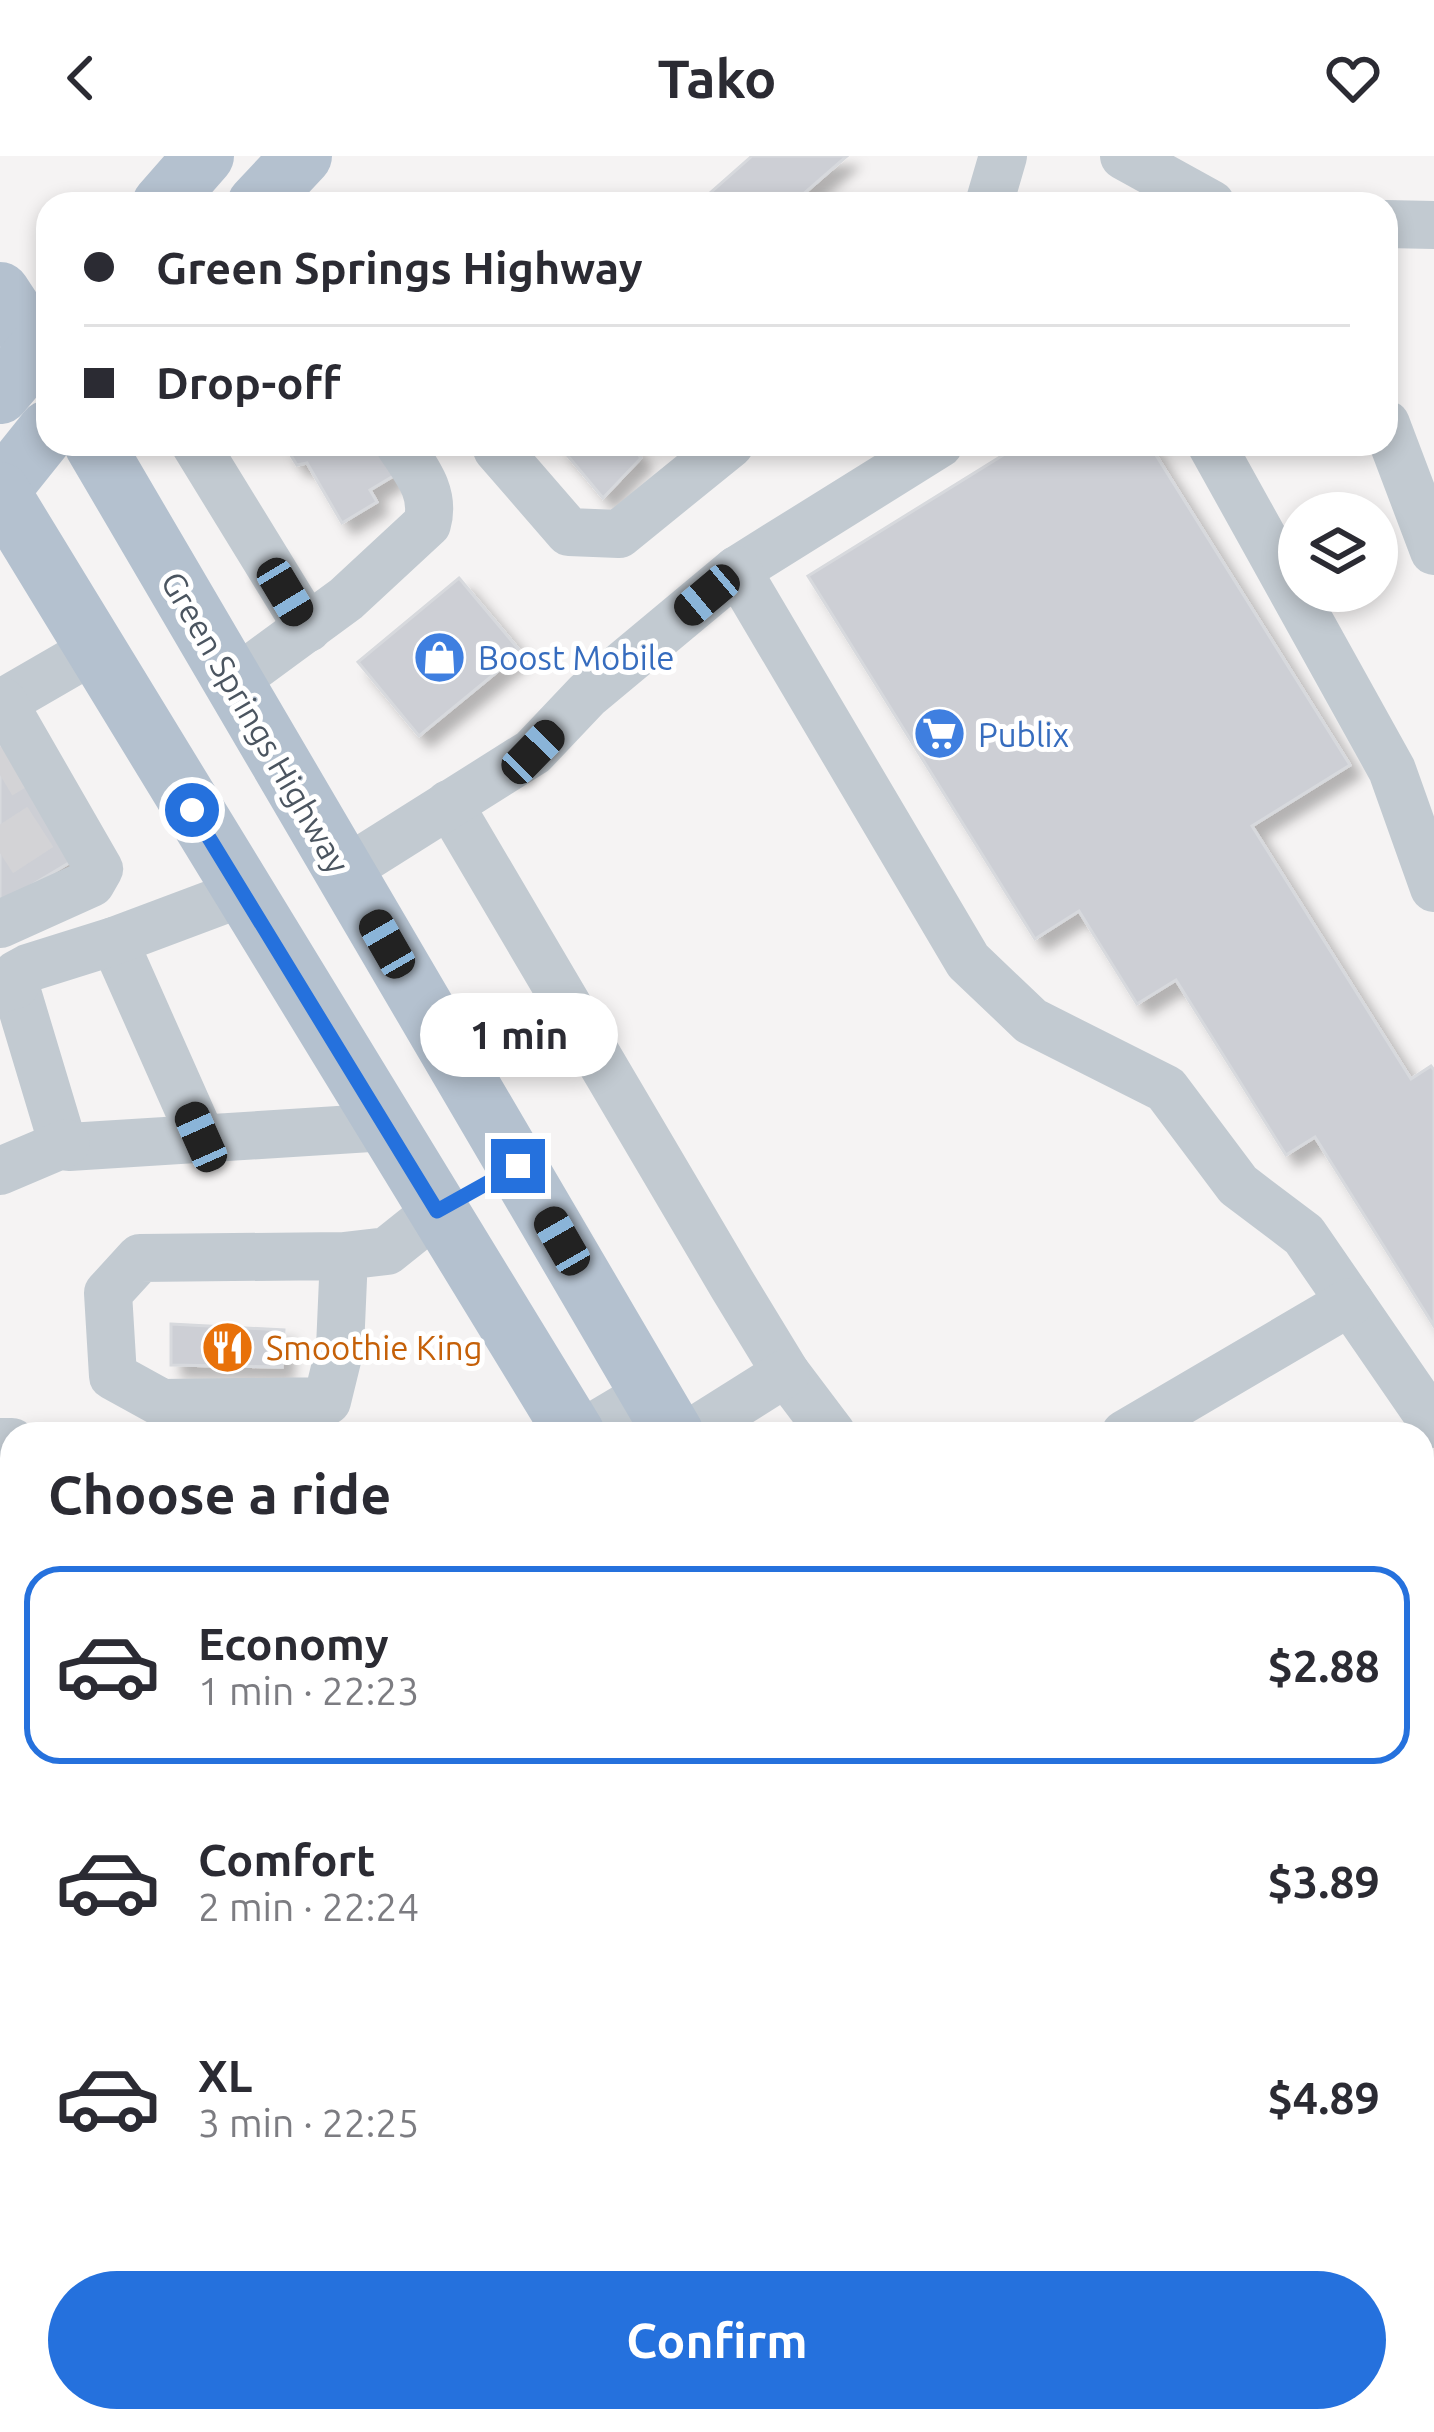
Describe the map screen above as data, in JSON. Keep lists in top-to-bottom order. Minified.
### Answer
{"streets":{"main road":["Green Springs Highway"]},"places":{"shop":["Boost Mobile"],"supermarket":["Publix"],"restaurant":["Smoothie King"]},"page":{"header":"Tako","banner":["Green Springs Highway","Drop-off"],"bubble":"1 min","heading":"Choose a ride","list":[{"name":"Economy","note":"1 min · 22:23","value":"$2.88"},{"name":"Comfort","note":"2 min · 22:24","value":"$3.89"},{"name":"XL","note":"3 min · 22:25","value":"$4.89"}],"buttons":"Confirm"}}
